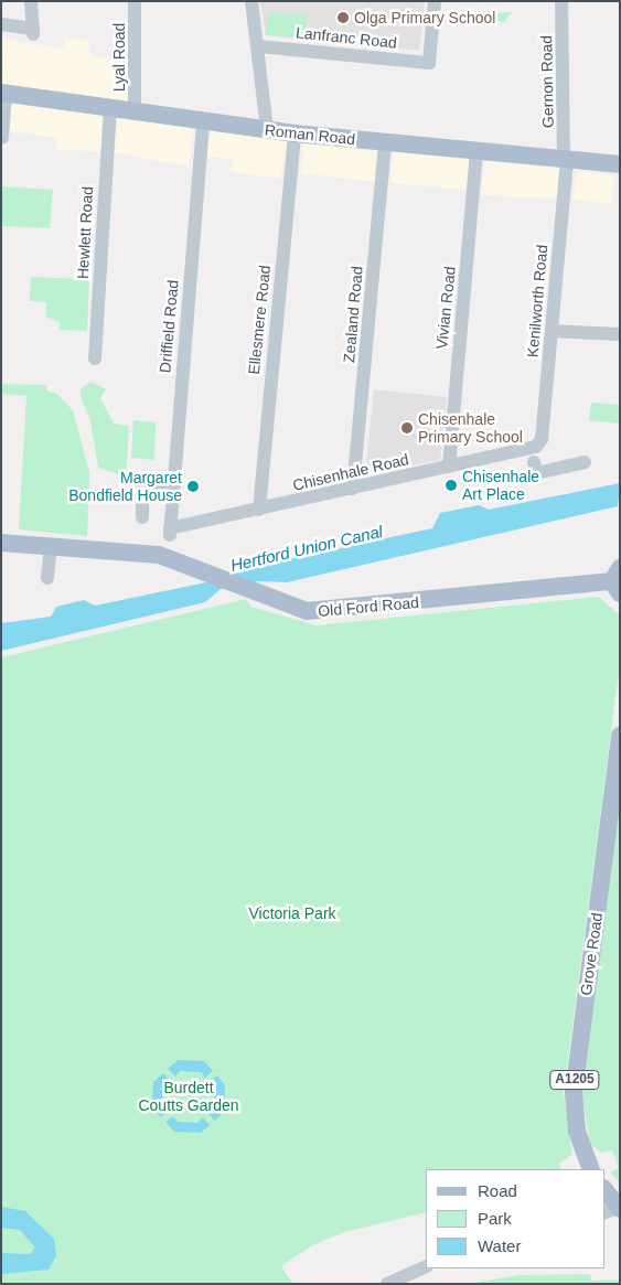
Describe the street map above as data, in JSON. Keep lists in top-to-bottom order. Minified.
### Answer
{"streets":{"main road":["Roman Road","Old Ford Road","Grove Road","A1205"],"street":["Lanfranc Road","Lyal Road","Gernon Road","Hewlett Road","Kenilworth Road","Vivian Road","Zealand Road","Ellesmere Road","Driffield Road","Chisenhale Road"]},"crossings":[["Lyal Road","Roman Road"],["Gernon Road","Roman Road"],["Gernon Road","Kenilworth Road"],["Roman Road","Hewlett Road"],["Roman Road","Kenilworth Road"],["Roman Road","Vivian Road"],["Roman Road","Zealand Road"],["Roman Road","Ellesmere Road"],["Roman Road","Driffield Road"],["Kenilworth Road","Chisenhale Road"],["Vivian Road","Chisenhale Road"],["Zealand Road","Chisenhale Road"],["Ellesmere Road","Chisenhale Road"],["Driffield Road","Chisenhale Road"]],"water":["Hertford Union Canal"],"parks":["Victoria Park","Burdett Coutts Garden"],"places":["Olga Primary School","Chisenhale Primary School","Chisenhale Art Place","Margaret Bondfield House"],"legend":["Road","Park","Water"]}
